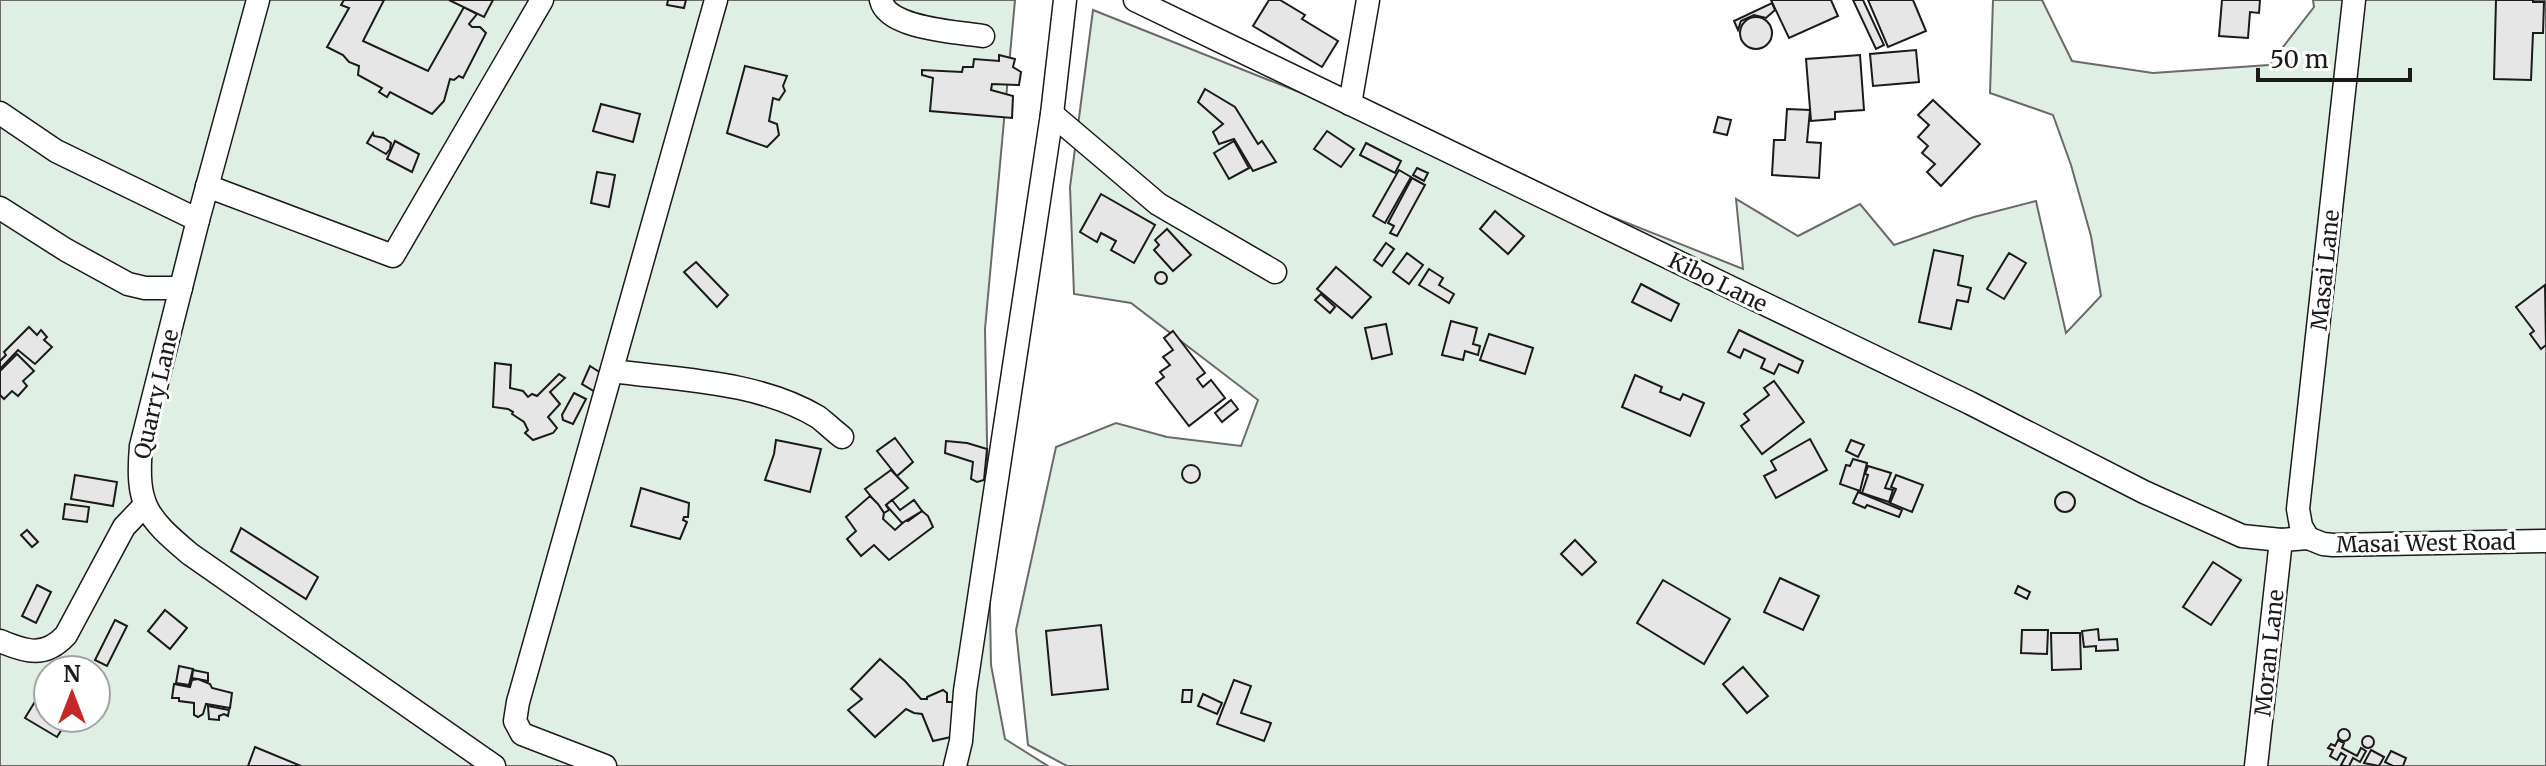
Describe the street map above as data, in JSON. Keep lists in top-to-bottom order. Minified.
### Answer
{"streets":{"street":["Masai Lane","Kibo Lane","Quarry Lane","Masai West Road","Moran Lane"]},"crossings":[["Masai Lane","Kibo Lane"],["Masai Lane","Masai West Road"],["Kibo Lane","Masai West Road"],["Kibo Lane","Moran Lane"]],"scale_bar":"50 m","north":"top"}
